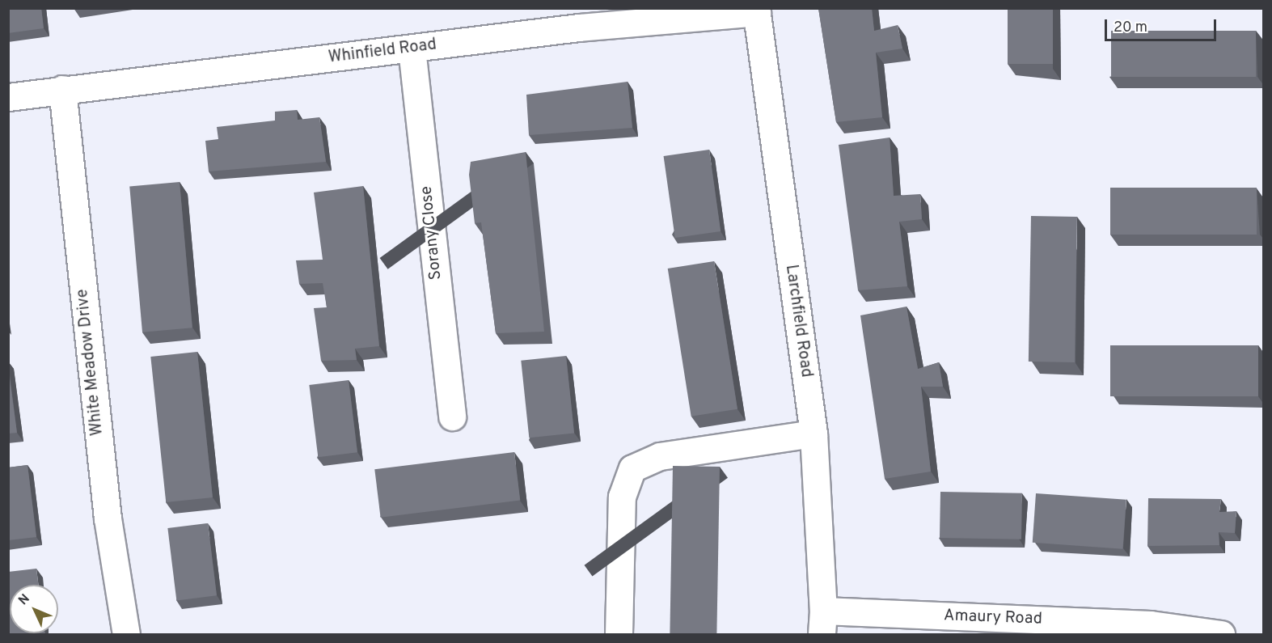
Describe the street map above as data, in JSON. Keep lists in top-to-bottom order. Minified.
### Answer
{"streets":{"street":["Whinfield Road","Sorany Close","Larchfield Road","White Meadow Drive","Amaury Road"]},"crossings":[["Whinfield Road","Sorany Close"],["Whinfield Road","Larchfield Road"],["Whinfield Road","White Meadow Drive"],["Larchfield Road","Amaury Road"]],"scale_bar":"20 m","north":"top left"}
